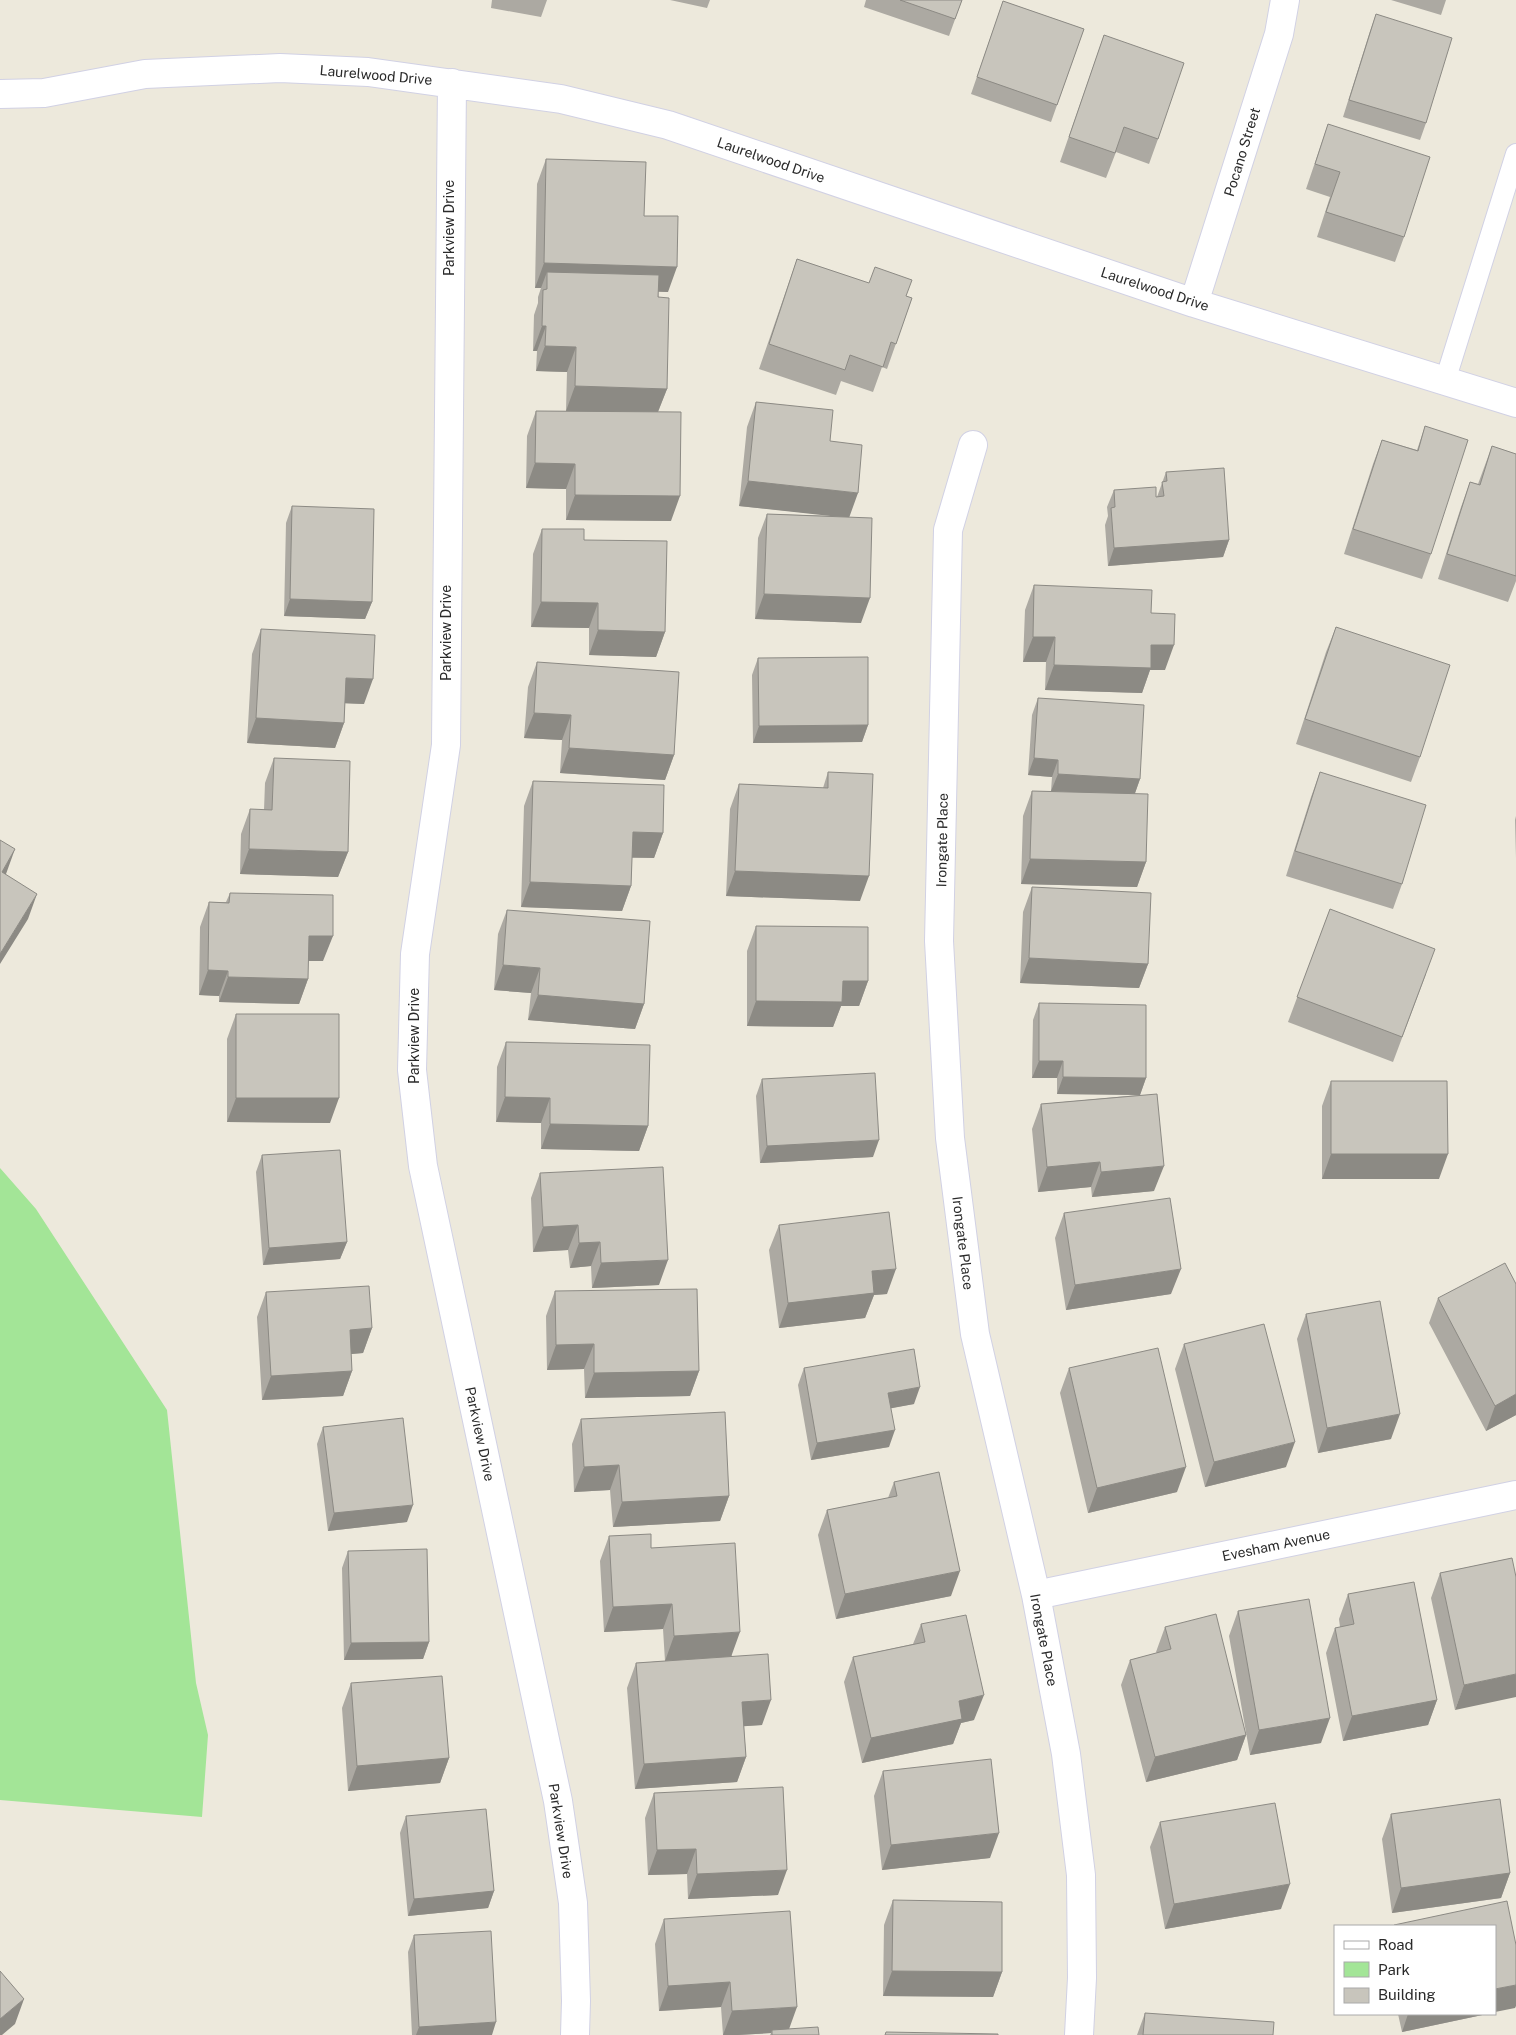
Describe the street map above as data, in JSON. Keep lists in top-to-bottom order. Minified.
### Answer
{"streets":{"street":["Laurelwood Drive","Pocano Street","Parkview Drive","Irongate Place","Evesham Avenue"]},"crossings":[["Laurelwood Drive","Pocano Street"],["Laurelwood Drive","Parkview Drive"],["Irongate Place","Evesham Avenue"]],"legend":["Road","Park","Building"]}
